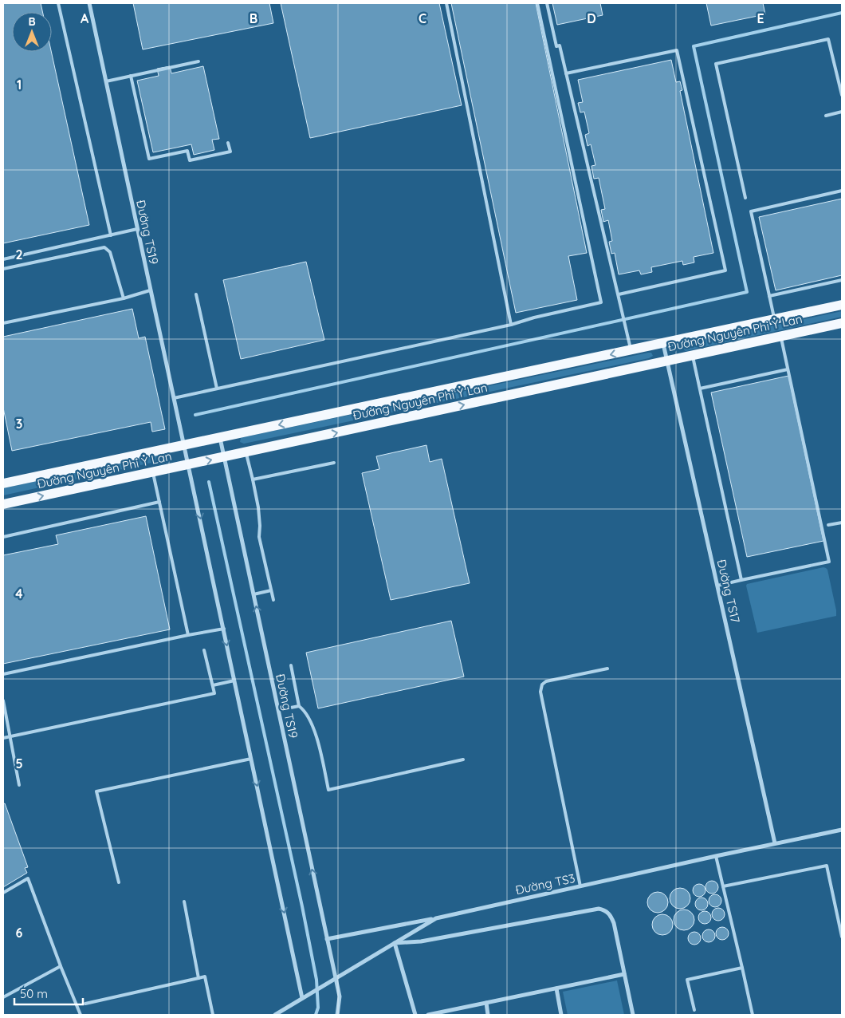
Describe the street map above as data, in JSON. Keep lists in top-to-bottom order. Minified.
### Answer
{"streets":{"main road":["Đường Nguyên Phi Ỷ Lan"],"street":["Đường TS19","Đường TS17","Đường TS3"]},"crossings":[["Đường TS19","Đường Nguyên Phi Ỷ Lan"],["Đường TS19","Đường TS3"],["Đường Nguyên Phi Ỷ Lan","Đường TS17"],["Đường TS17","Đường TS3"]],"scale_bar":"50 m","north":"top","grid":{"columns":["A","B","C","D","E"],"rows":["1","2","3","4","5","6"]}}
